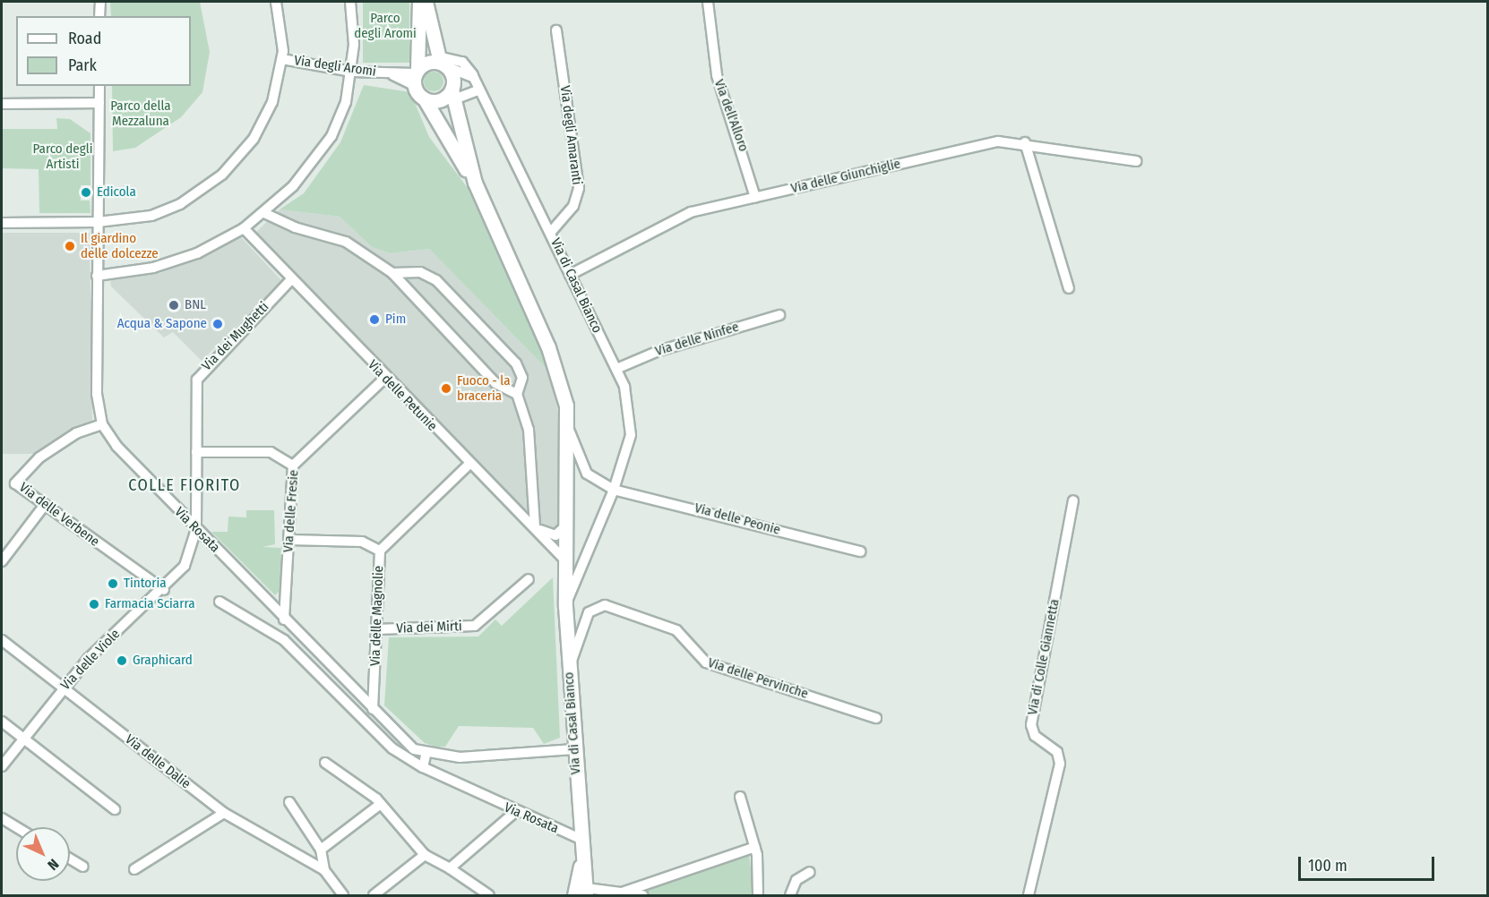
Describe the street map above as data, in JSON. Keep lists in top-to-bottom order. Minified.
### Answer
{"streets":{"main road":["Via di Casal Bianco"],"street":["Via degli Aromi","Via dell'Alloro","Via degli Amaranti","Via delle Giunchiglie","Via dei Mughetti","Via delle Ninfee","Via delle Petunie","Via delle Fresie","Via delle Verbene","Via delle Peonie","Via Rosata","Via delle Magnolie","Via dei Mirti","Via di Colle Giannetta","Via delle Viole","Via delle Pervinche","Via delle Dalie"]},"crossings":[["Via dell'Alloro","Via delle Giunchiglie"],["Via degli Amaranti","Via di Casal Bianco"],["Via delle Giunchiglie","Via di Casal Bianco"],["Via di Casal Bianco","Via delle Ninfee"],["Via di Casal Bianco","Via delle Petunie"],["Via di Casal Bianco","Via delle Peonie"],["Via di Casal Bianco","Via Rosata"],["Via di Casal Bianco","Via delle Pervinche"],["Via dei Mughetti","Via delle Petunie"],["Via dei Mughetti","Via Rosata"],["Via dei Mughetti","Via delle Viole"],["Via delle Petunie","Via delle Fresie"],["Via delle Petunie","Via delle Magnolie"],["Via delle Fresie","Via Rosata"],["Via delle Verbene","Via Rosata"],["Via delle Verbene","Via delle Viole"],["Via Rosata","Via delle Magnolie"],["Via Rosata","Via delle Viole"],["Via delle Magnolie","Via dei Mirti"],["Via delle Viole","Via delle Dalie"]],"districts":["COLLE FIORITO"],"parks":["Parco degli Aromi","Parco della Mezzaluna","Parco degli Artisti"],"places":["Edicola","Il giardino delle dolcezze","BNL","Pim","Acqua & Sapone","Fuoco - la braceria","Tintoria","Farmacia Sciarra","Graphicard"],"legend":["Road","Park"],"scale_bar":"100 m","north":"bottom right"}
